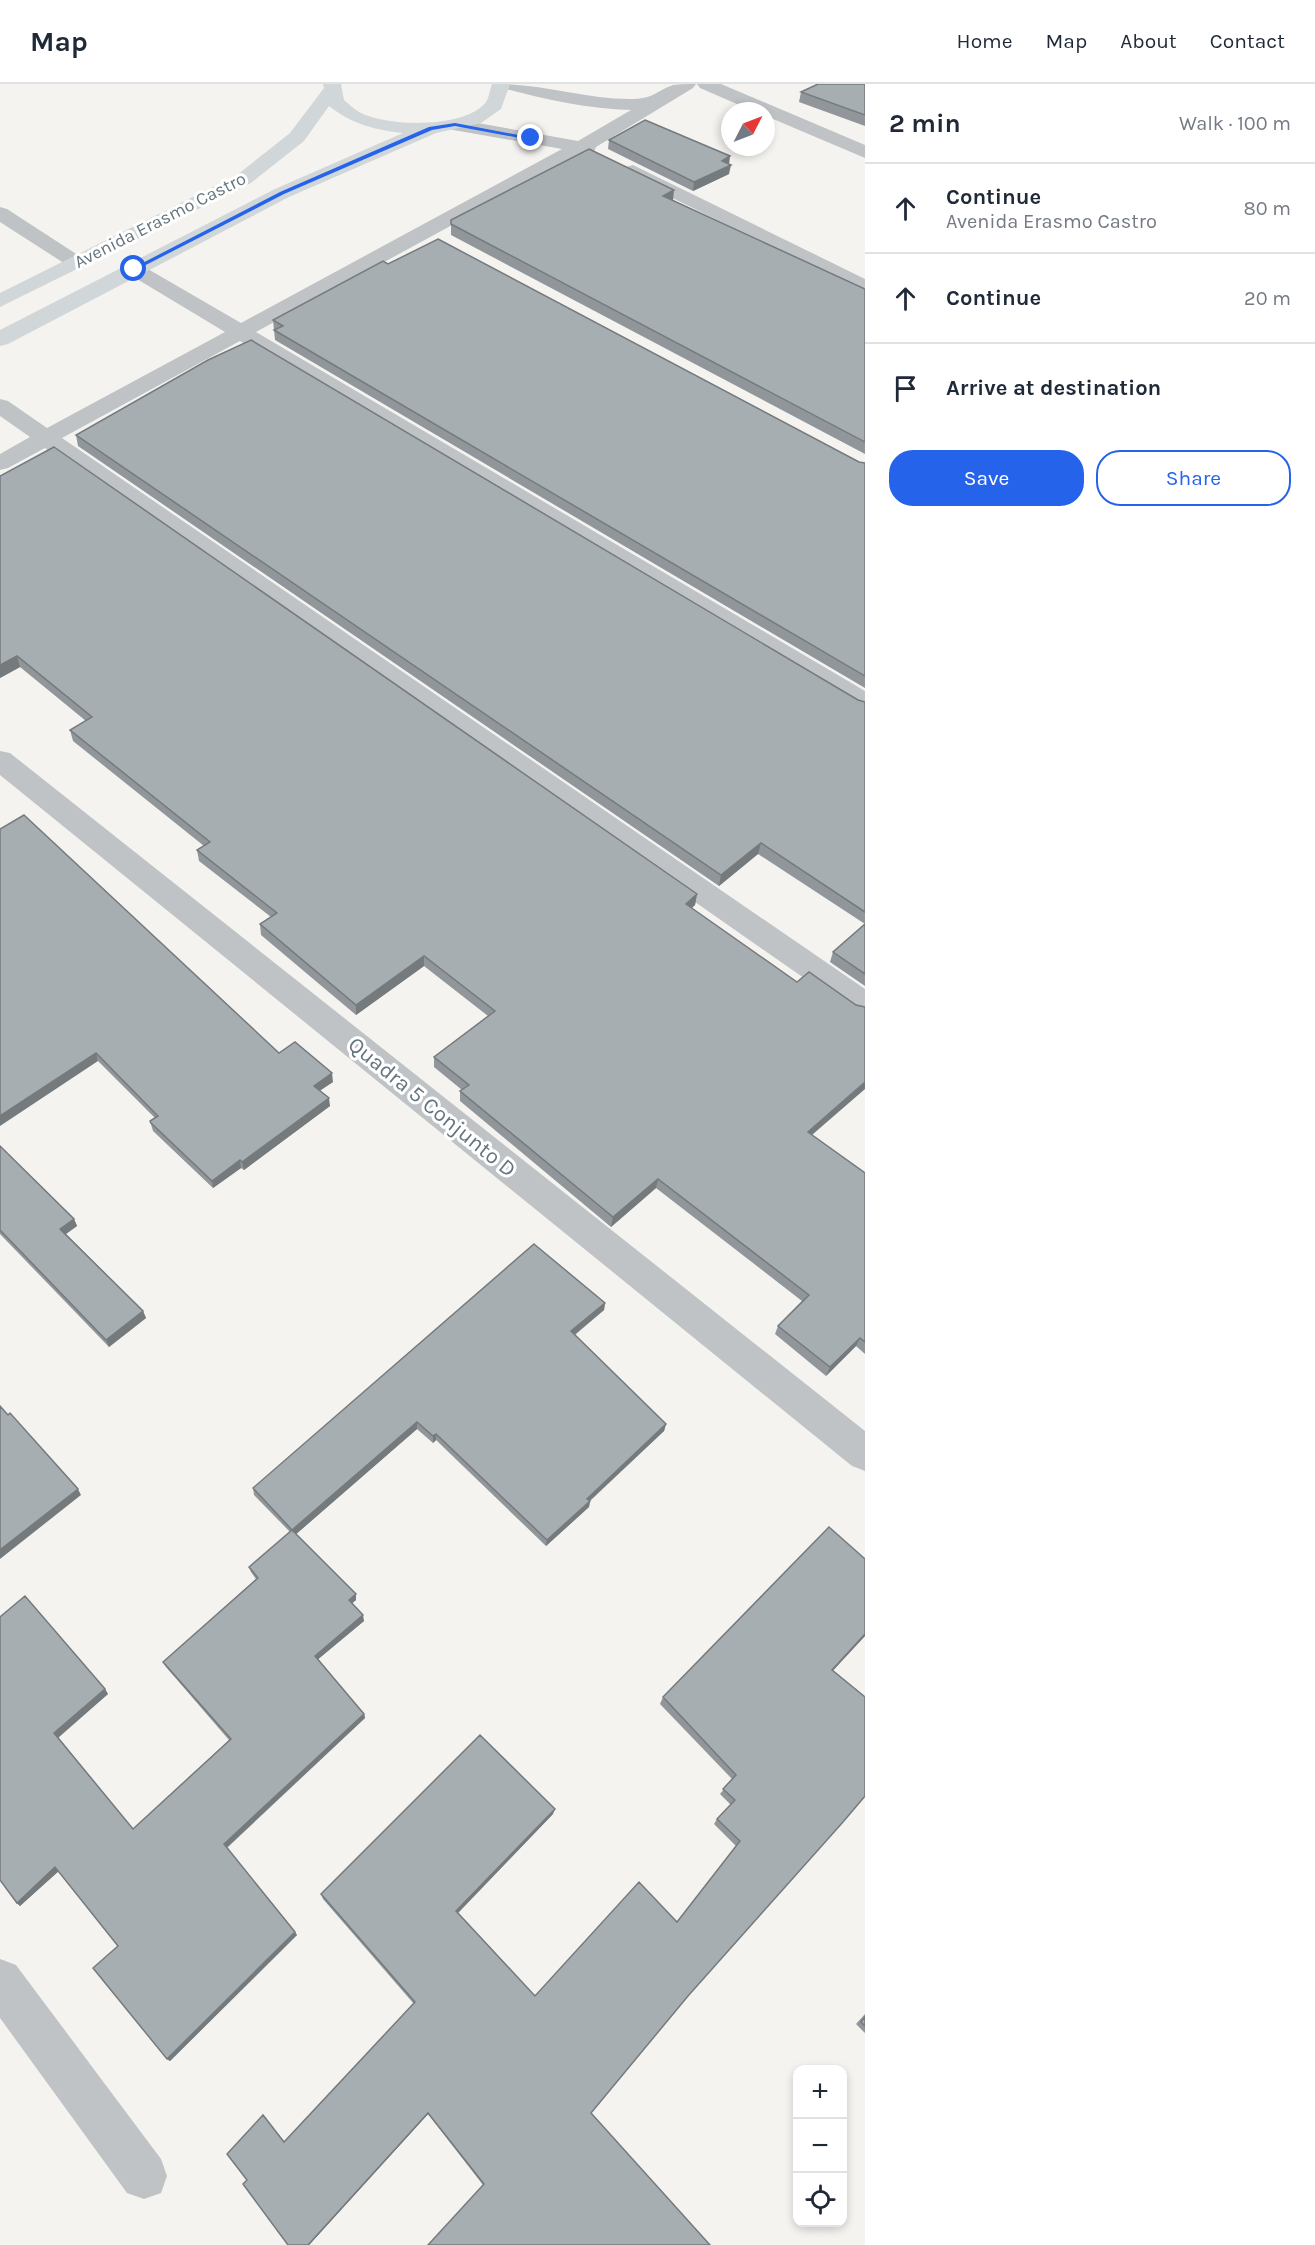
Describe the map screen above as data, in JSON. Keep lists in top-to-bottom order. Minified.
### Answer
{"streets":{"main road":["Avenida Erasmo Castro"],"street":["Quadra 5 Conjunto D"]},"north":"top right","page":{"header":"Map","nav":["Home","Map","About","Contact"],"heading":["2 min","Walk · 100 m"],"list":[["Continue","Avenida Erasmo Castro","80 m"],["Continue","20 m"],"Arrive at destination"],"buttons":["Save","Share"],"map_buttons":["+","−"]}}
